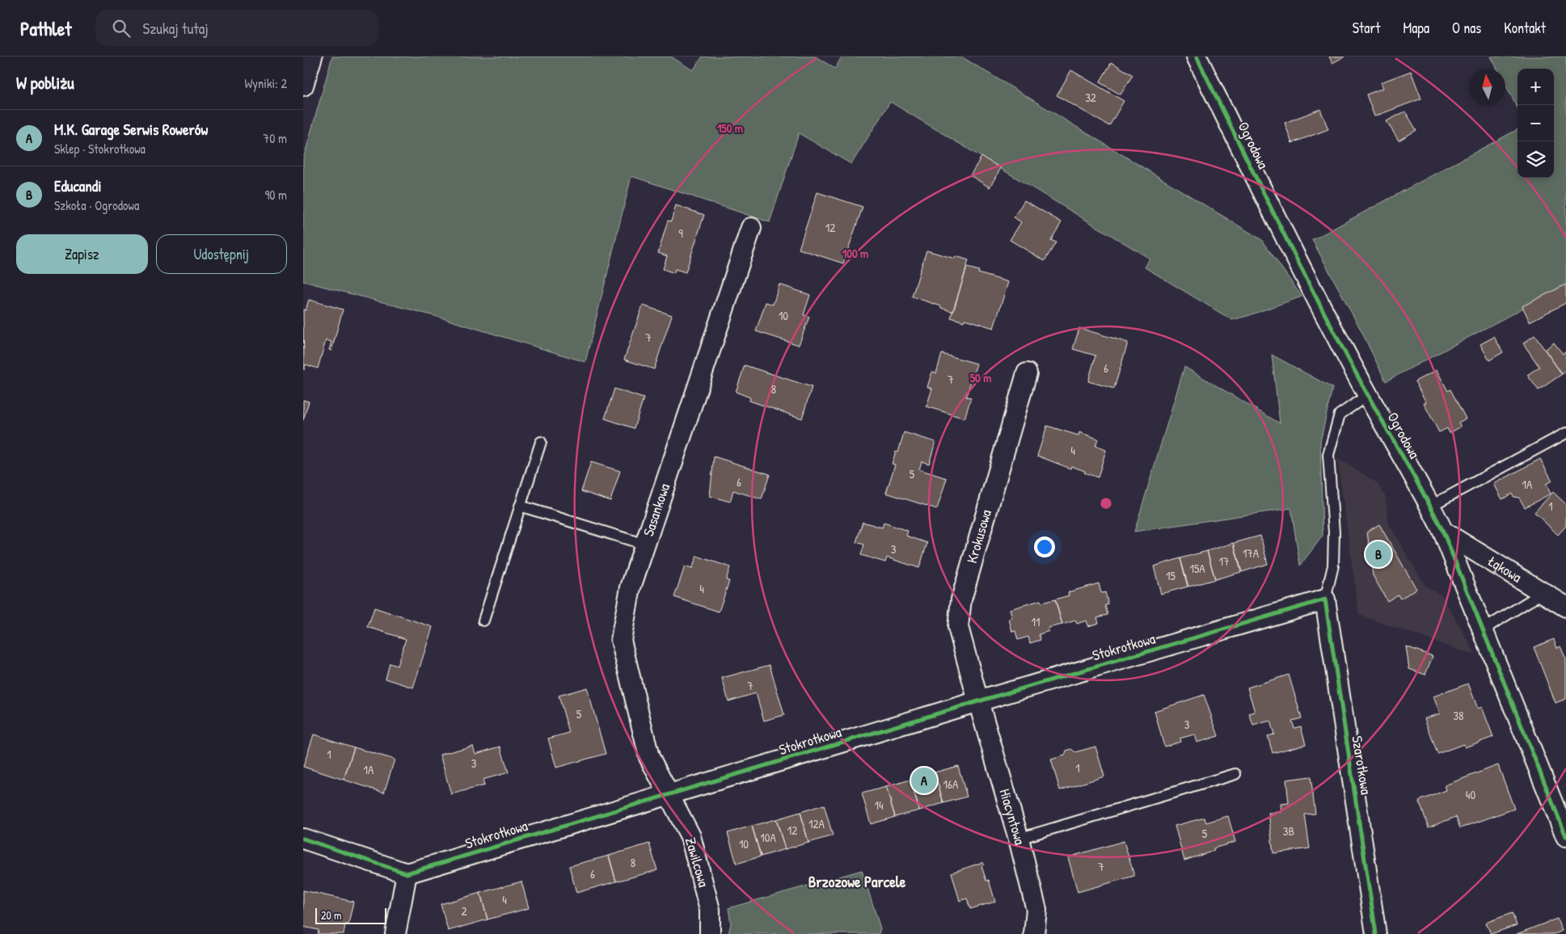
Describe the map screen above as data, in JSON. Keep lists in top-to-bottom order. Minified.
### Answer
{"streets":{"street":["Ogrodowa","Sasankowa","Krokusowa","Łąkowa","Stokrotkowa","Szarotkowa","Hiacyntowa","Zawilcowa"]},"crossings":[["Ogrodowa","Łąkowa"],["Sasankowa","Stokrotkowa"],["Sasankowa","Zawilcowa"],["Krokusowa","Stokrotkowa"],["Krokusowa","Hiacyntowa"],["Stokrotkowa","Szarotkowa"],["Stokrotkowa","Hiacyntowa"],["Stokrotkowa","Zawilcowa"]],"districts":["Brzozowe Parcele"],"house_numbers":["32","12","9","10","7","6","7","8","4","5","6","1A","1","3","17A","17","15A","15","4","11","7","5","38","3","1","3","1","1A","16A","40","14","12A","12","3B","5","10A","10","8","7","6","4","2"],"scale_bar":"20 m","north":"top","page":{"header":"Pathlet","search":"Szukaj tutaj","nav":["Start","Mapa","O nas","Kontakt"],"heading":["W pobliżu","Wyniki: 2"],"map_buttons":["+","−"],"list":[{"mark":"A","name":"M.K. Garage Serwis Rowerów","note":"Sklep · Stokrotkowa","value":"70 m"},{"mark":"B","name":"Educandi","note":"Szkoła · Ogrodowa","value":"90 m"}],"buttons":["Zapisz","Udostępnij"],"pins":["B","A"],"scale":"20 m"},"rings":["150 m","100 m","50 m"]}
